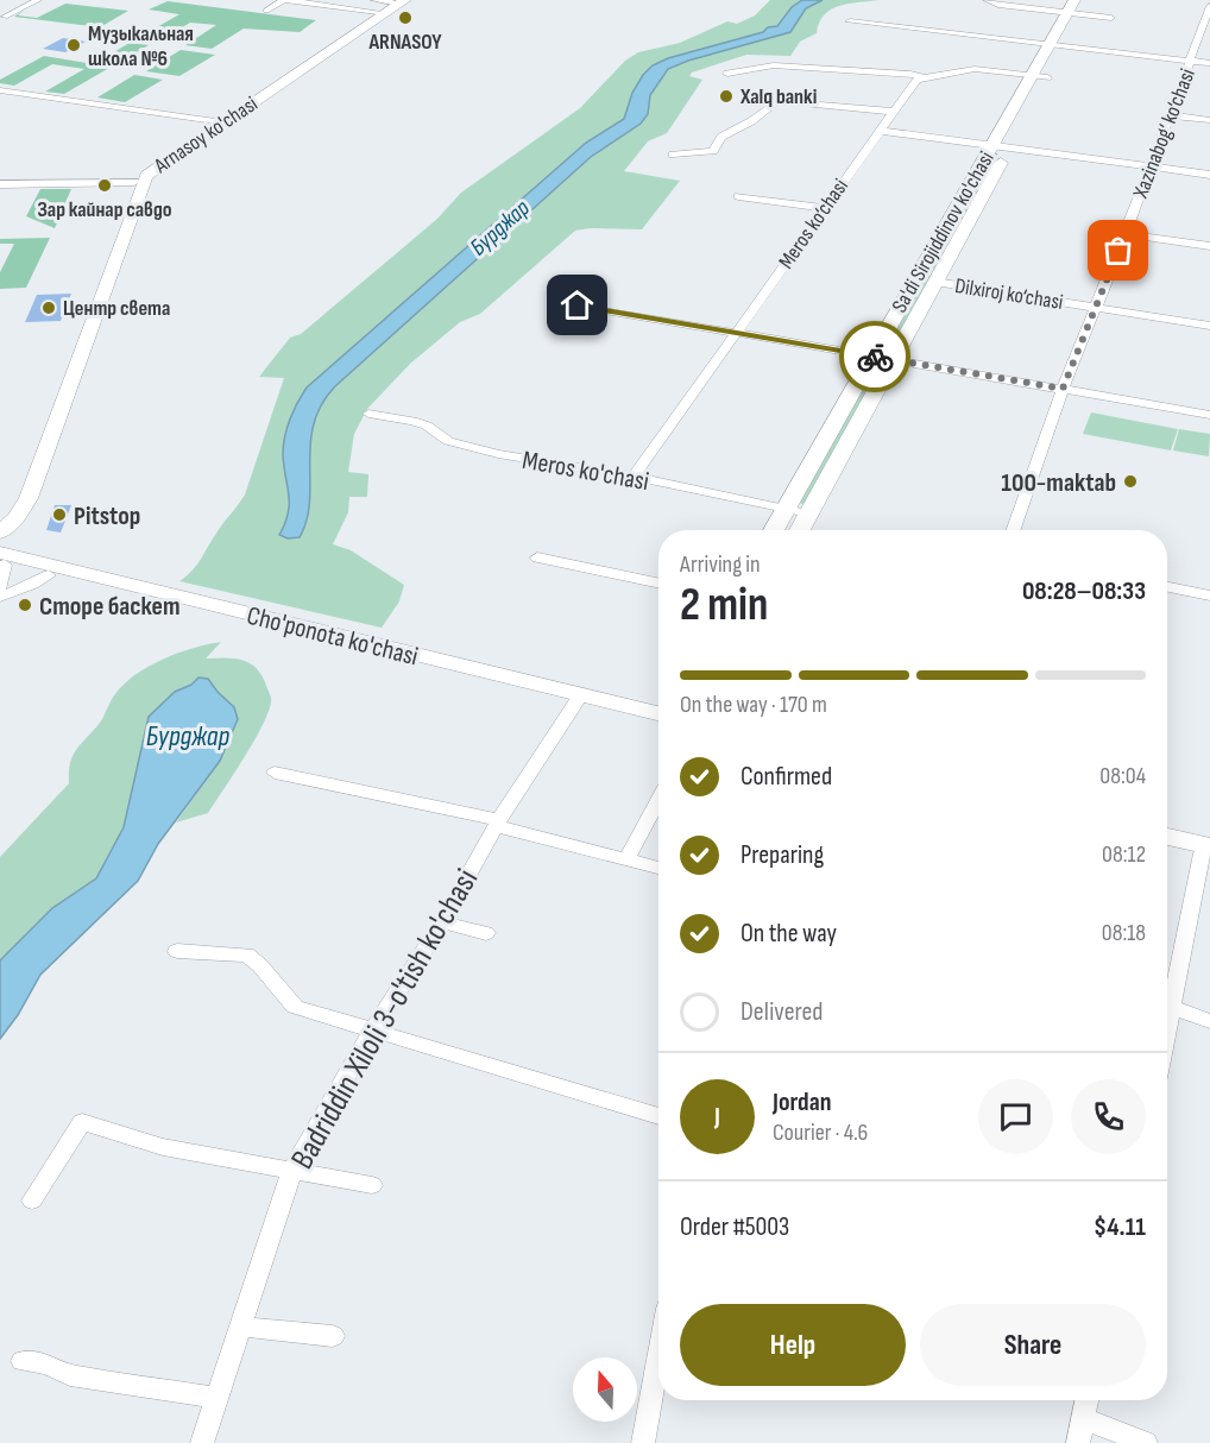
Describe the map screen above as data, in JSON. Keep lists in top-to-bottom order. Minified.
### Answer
{"streets":{"street":["Xazinabog‘ ko‘chasi","Arnasoy ko'chasi","Meros ko‘chasi","Sa'di Sirojiddinov ko'chasi","Dilxiroj ko‘chasi","Meros ko'chasi","Cho'ponota ko'chasi","Badriddin Xiloli 3-o'tish ko'chasi"]},"crossings":[["Xazinabog‘ ko‘chasi","Dilxiroj ko‘chasi"],["Arnasoy ko'chasi","Cho'ponota ko'chasi"],["Meros ko‘chasi","Meros ko'chasi"],["Sa'di Sirojiddinov ko'chasi","Dilxiroj ko‘chasi"],["Sa'di Sirojiddinov ko'chasi","Meros ko'chasi"],["Cho'ponota ko'chasi","Badriddin Xiloli 3-o'tish ko'chasi"]],"water":["Бурджар"],"places":["ARNASOY","Mузыкальная школа №6","Xalq banki","Зар кайнар савдо","Центр света","100-maktab","Pitstop","Сторе баскет"],"north":"top","page":{"heading":["2 min","Arriving in","08:28–08:33"],"panel":["Jordan","Courier · 4.6","Order #5003","$4.11"],"bar":"On the way · 170 m","list":[["Confirmed","08:04"],["Preparing","08:12"],["On the way","08:18"],"Delivered"],"round":"J","buttons":["Help","Share"]}}
